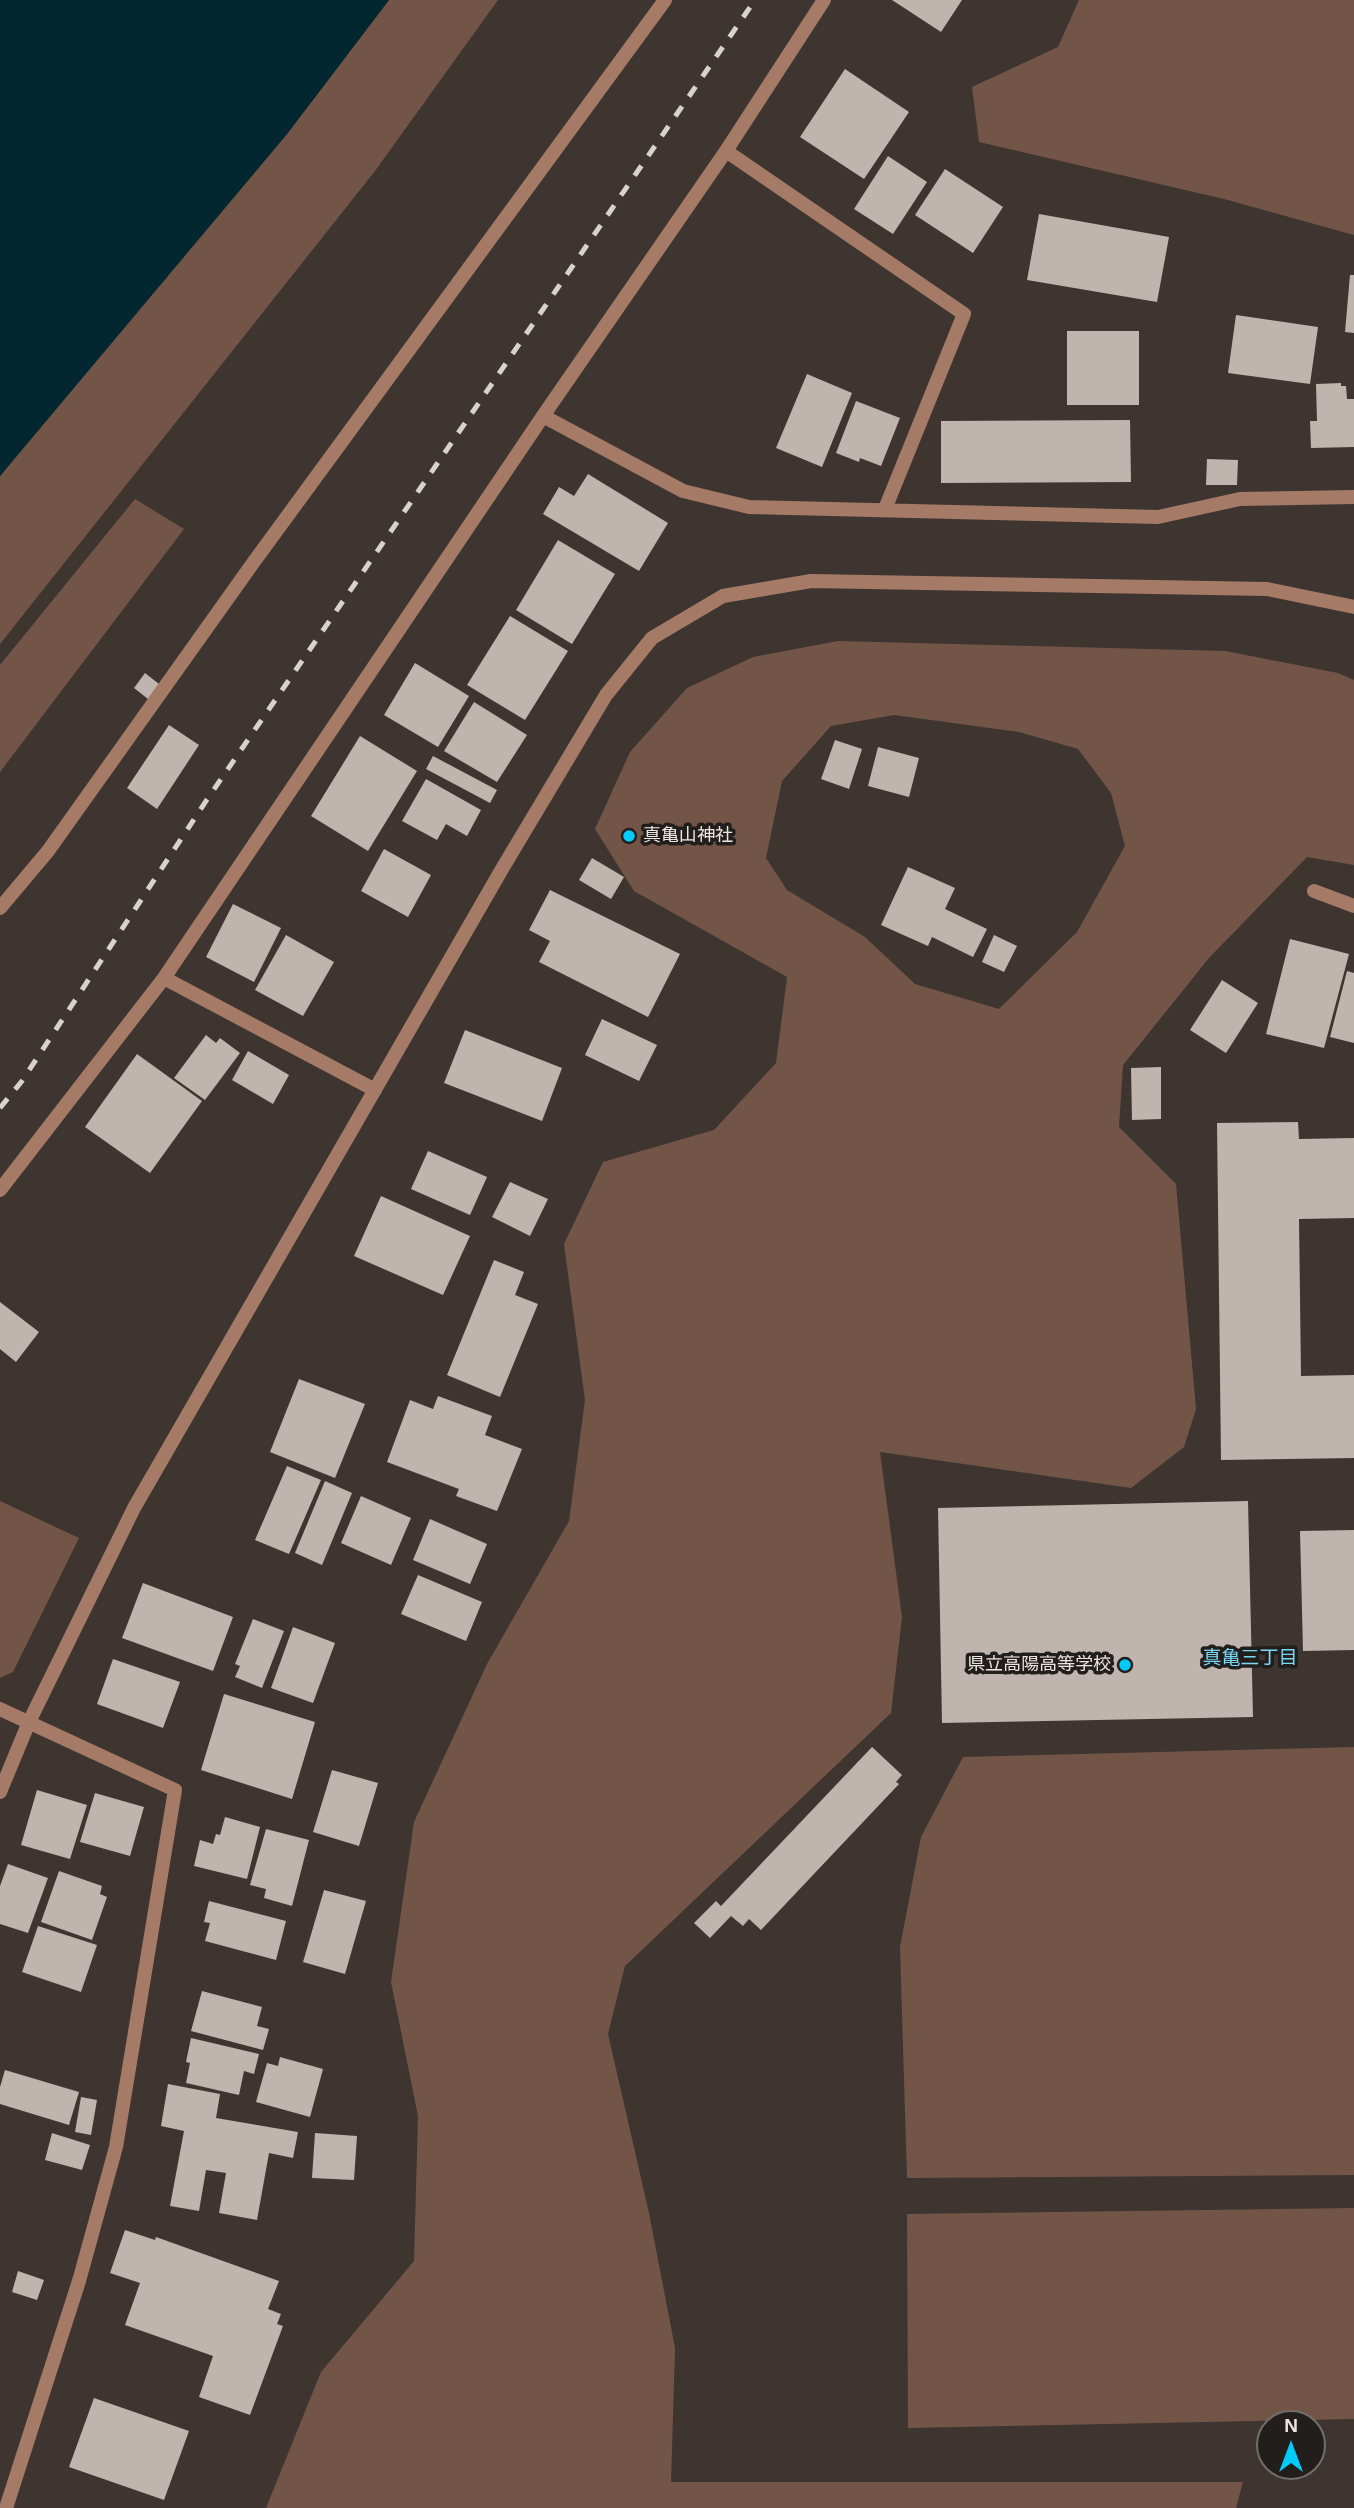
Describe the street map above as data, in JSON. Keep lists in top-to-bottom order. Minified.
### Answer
{"districts":["真亀三丁目"],"places":["真亀山神社","県立高陽高等学校"],"north":"top"}
